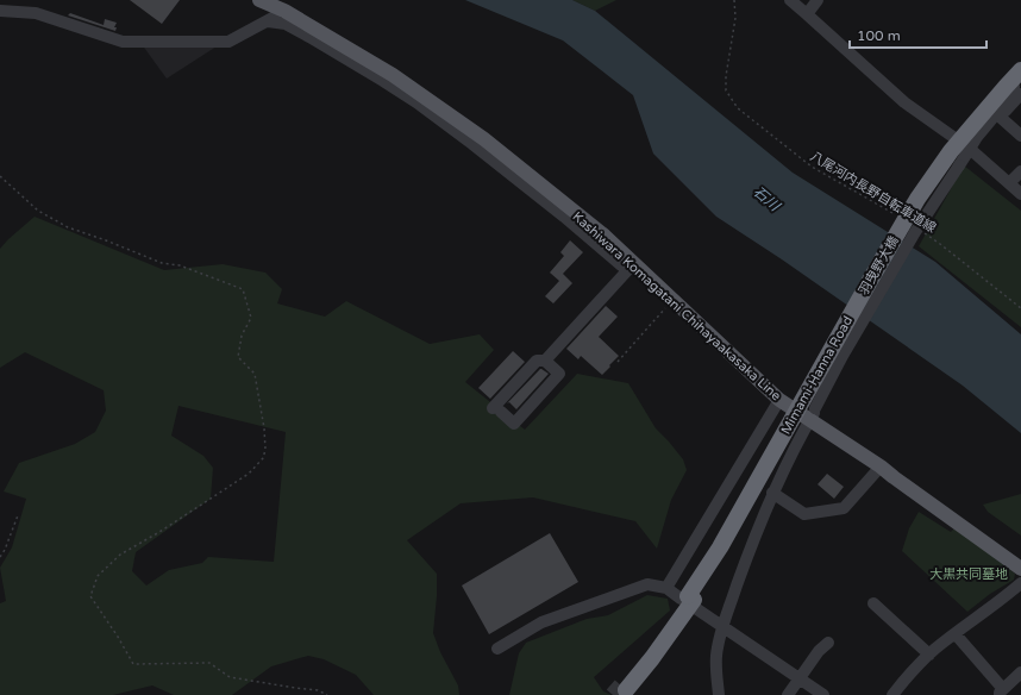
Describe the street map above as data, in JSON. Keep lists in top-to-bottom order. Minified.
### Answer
{"streets":{"highway":["Mimami-Hanna Road"],"main road":["Kashiwara Komagatani Chihayaakasaka Line"],"street":["羽曳野大橋"],"path":["八尾河内長野自転車道線"]},"crossings":[["羽曳野大橋","Kashiwara Komagatani Chihayaakasaka Line"]],"water":["石川"],"parks":["大黒共同墓地"],"scale_bar":"100 m"}
